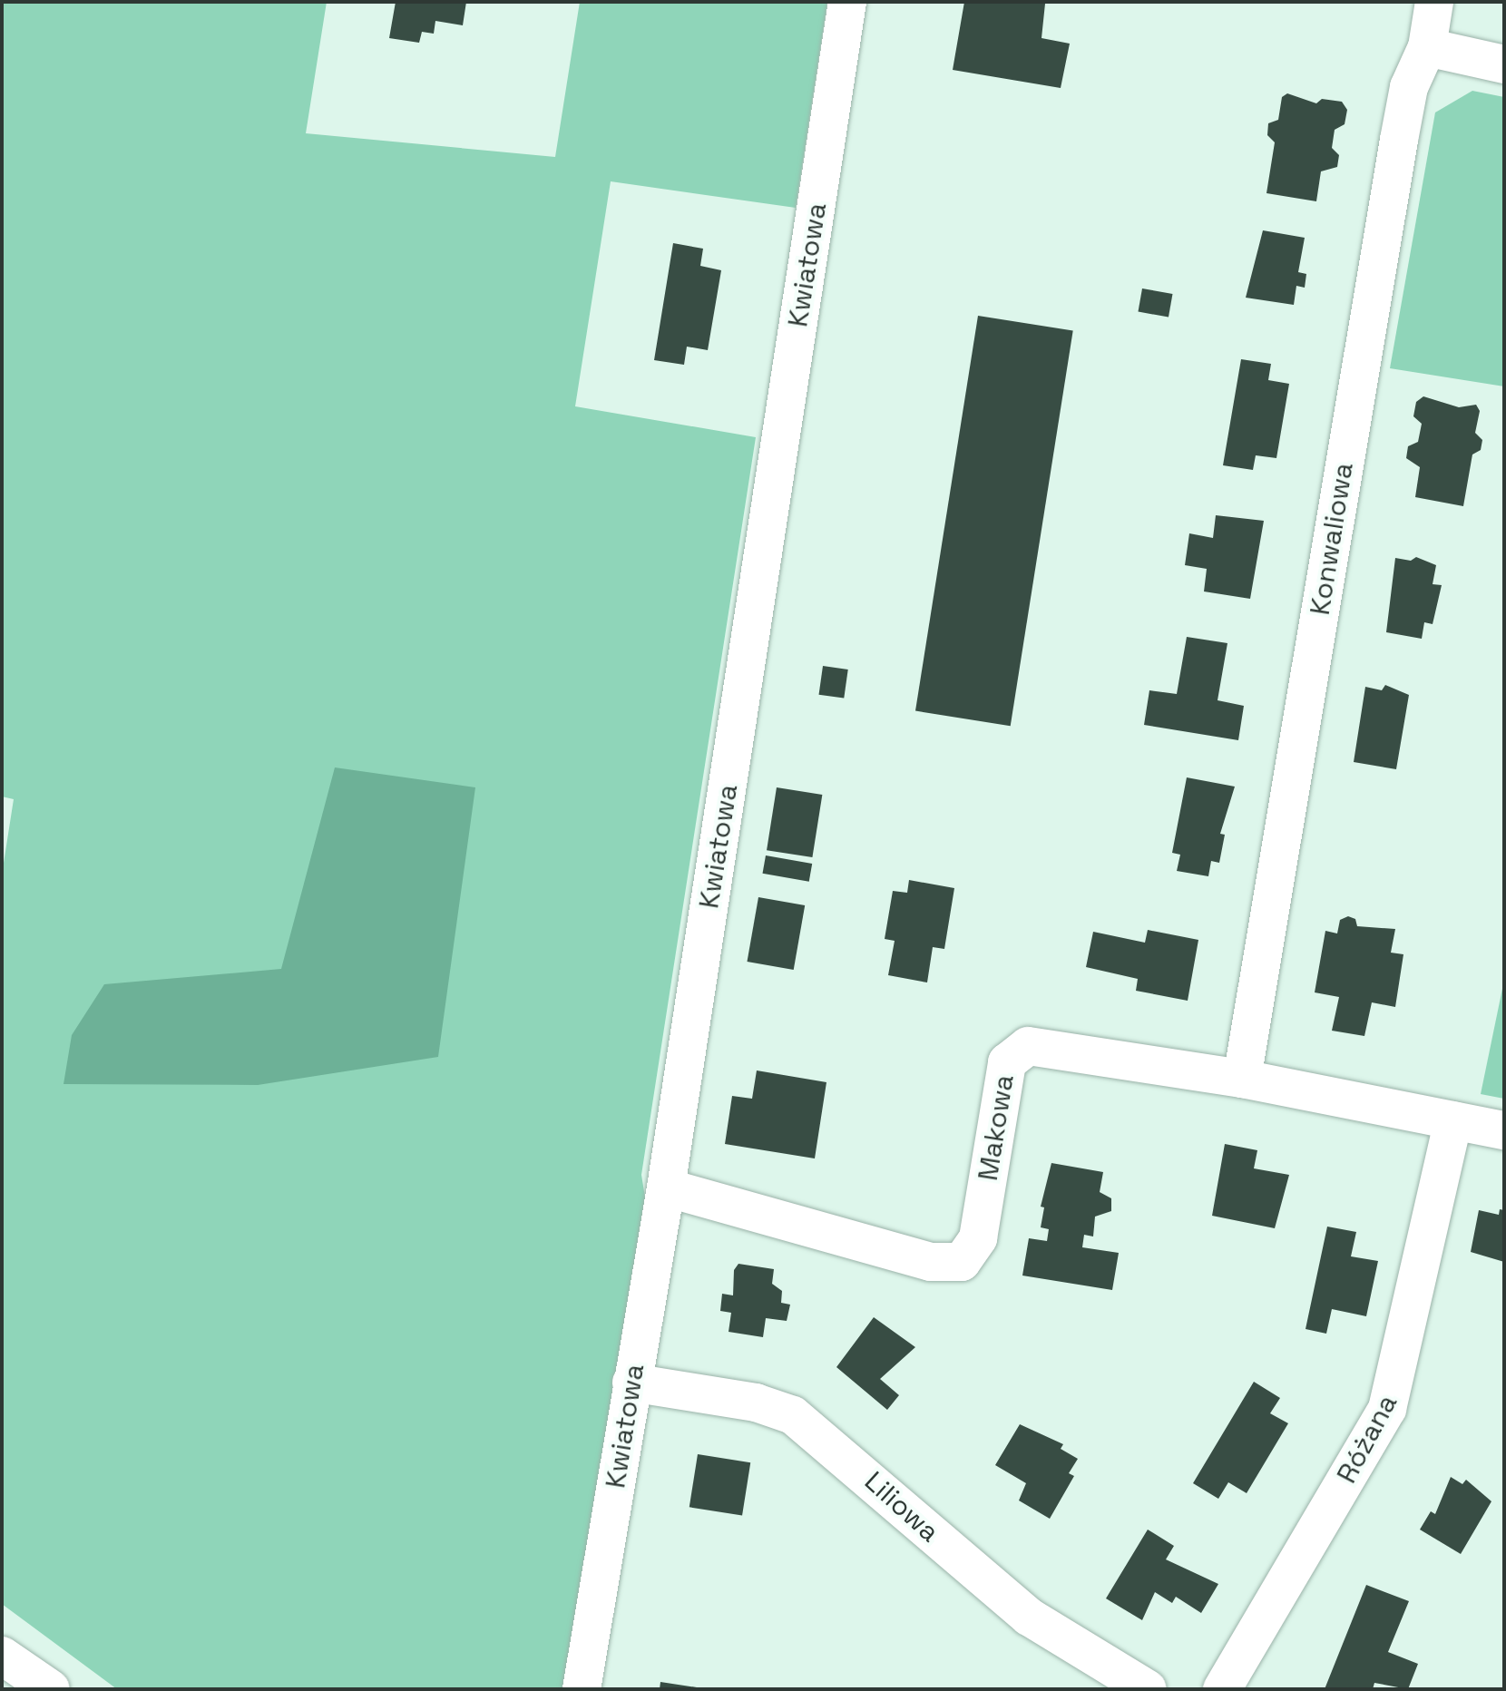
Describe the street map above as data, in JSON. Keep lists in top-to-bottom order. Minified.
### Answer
{"streets":{"street":["Kwiatowa","Konwaliowa","Makowa","Różana","Liliowa"]},"crossings":[["Kwiatowa","Makowa"],["Kwiatowa","Liliowa"],["Konwaliowa","Makowa"],["Makowa","Różana"]]}
